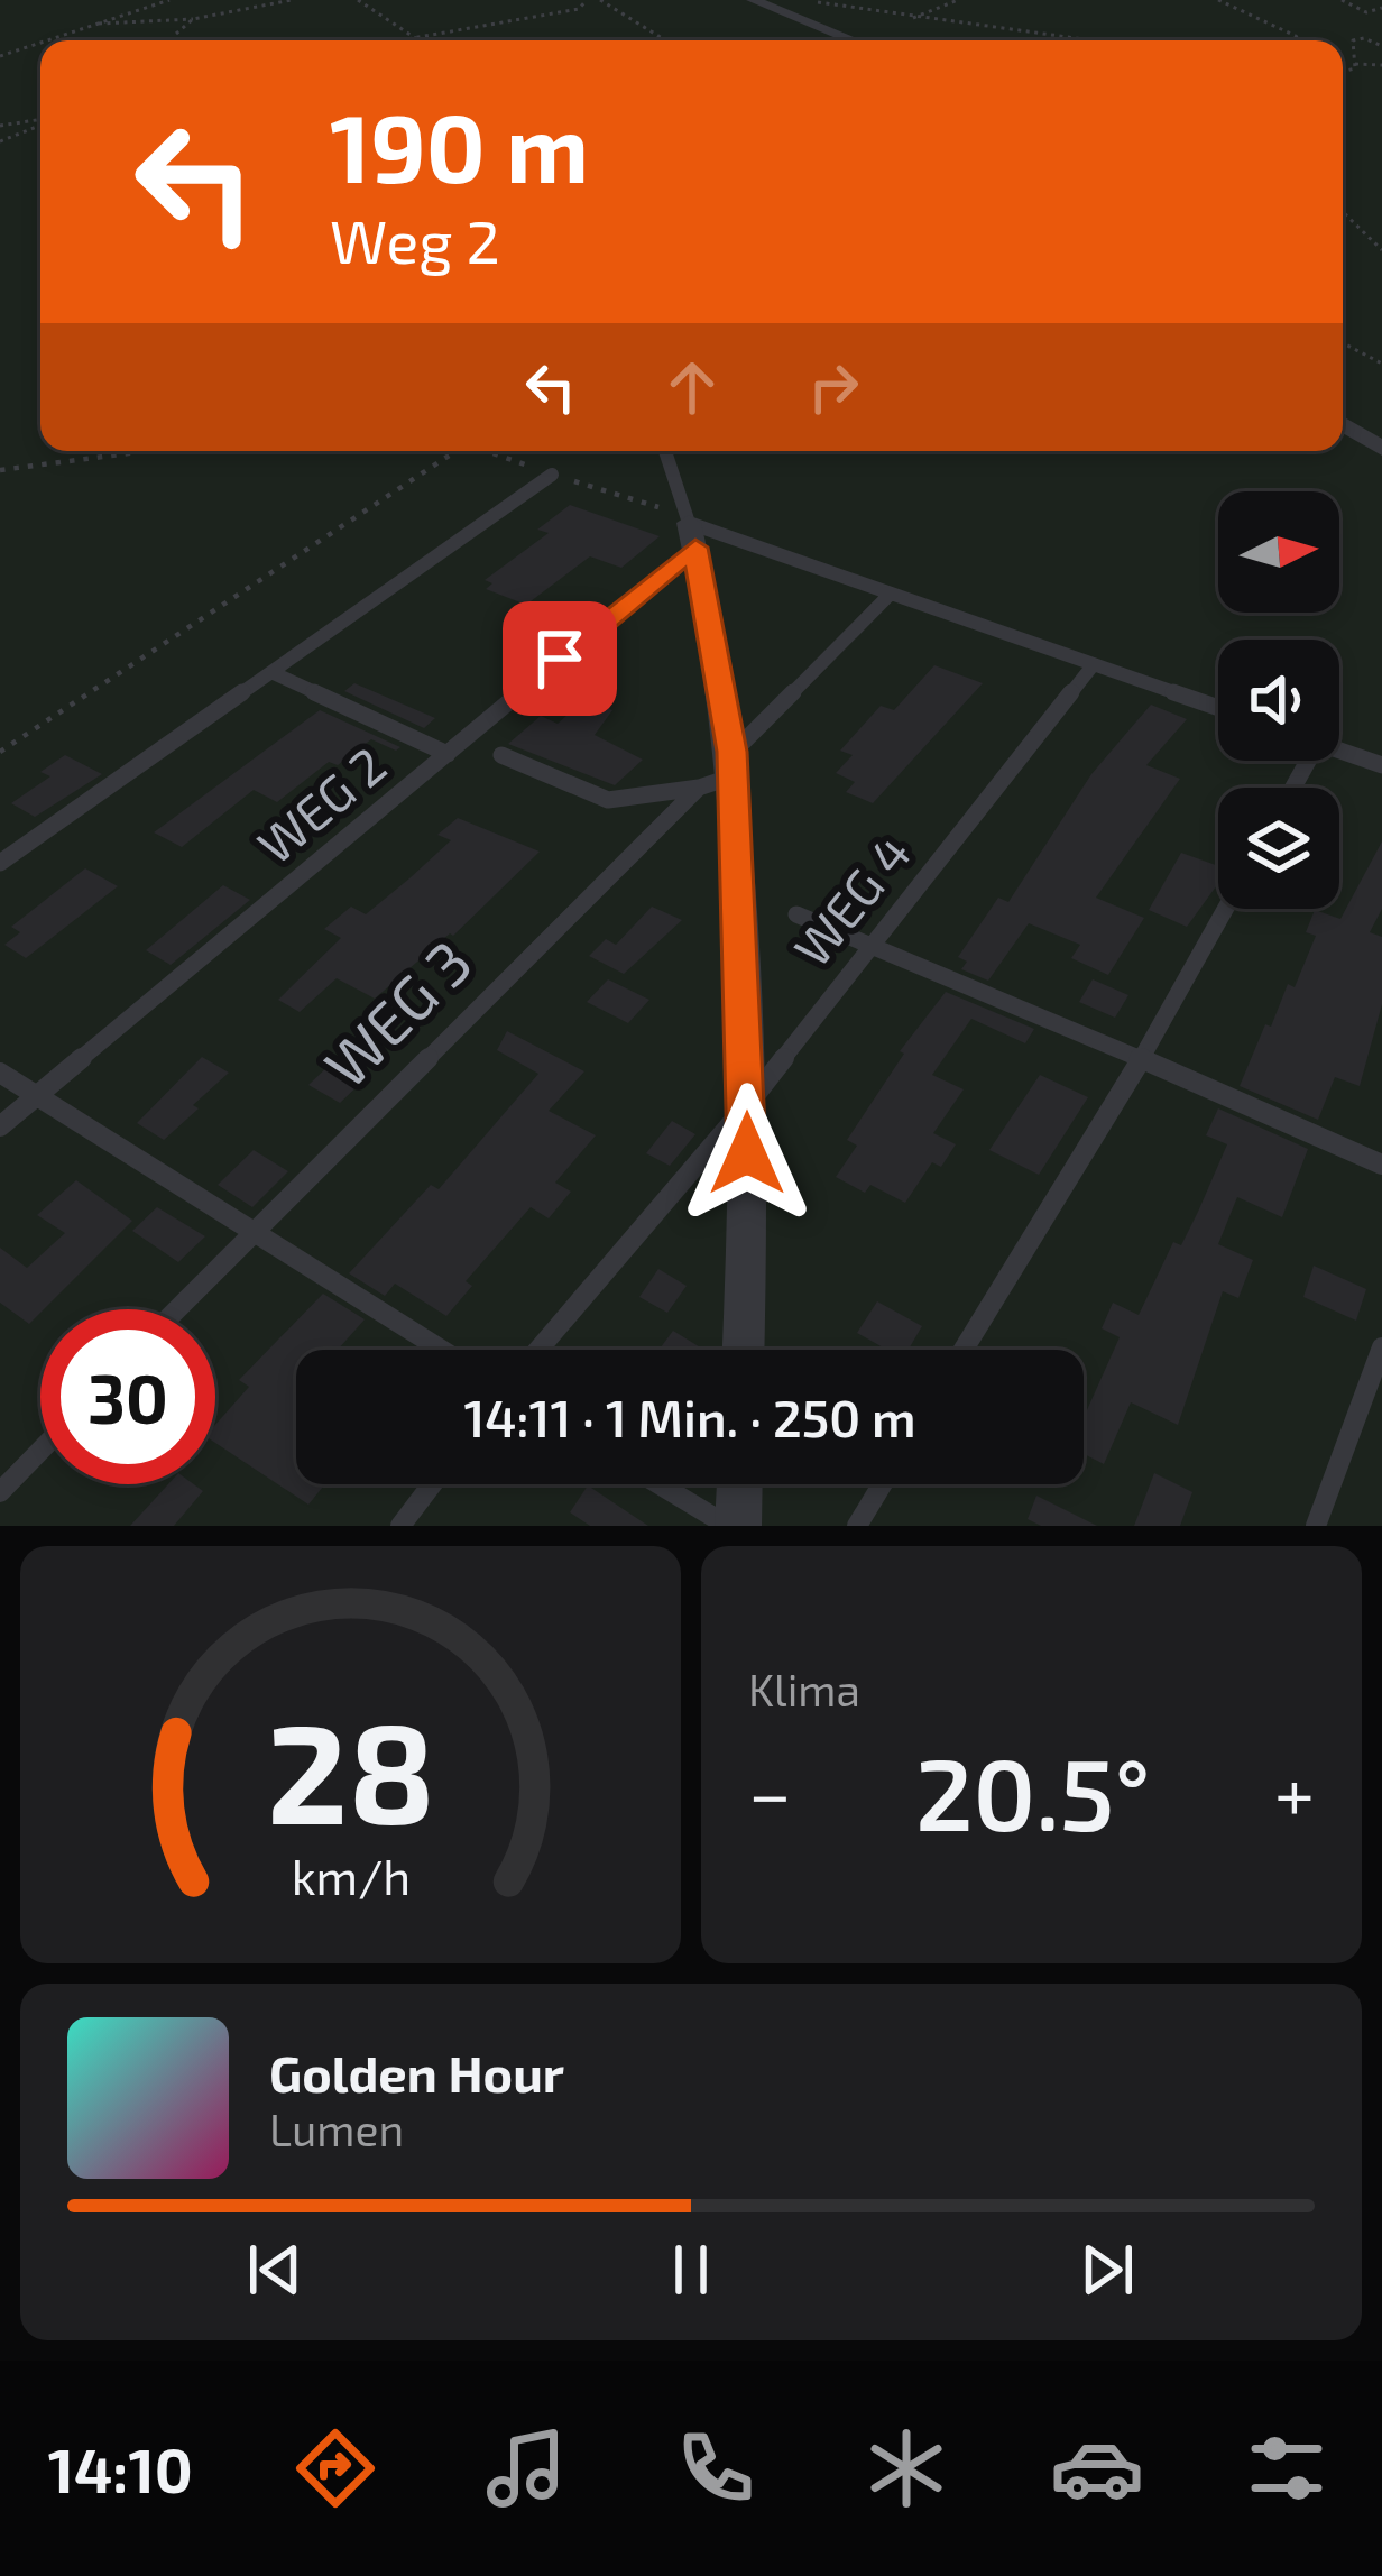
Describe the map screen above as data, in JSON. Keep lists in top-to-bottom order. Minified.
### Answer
{"streets":{"lane":["WEG 2","WEG 4","WEG 3"]},"north":"right","page":{"turn":["190 m","Weg 2"],"limit":"30","trip":"14:11 · 1 Min. · 250 m","tile":"Klima","heat":["−","20.5°","+"],"song":["Golden Hour","Lumen"],"tabs":"14:10","gauge":["28","km/h"]}}
